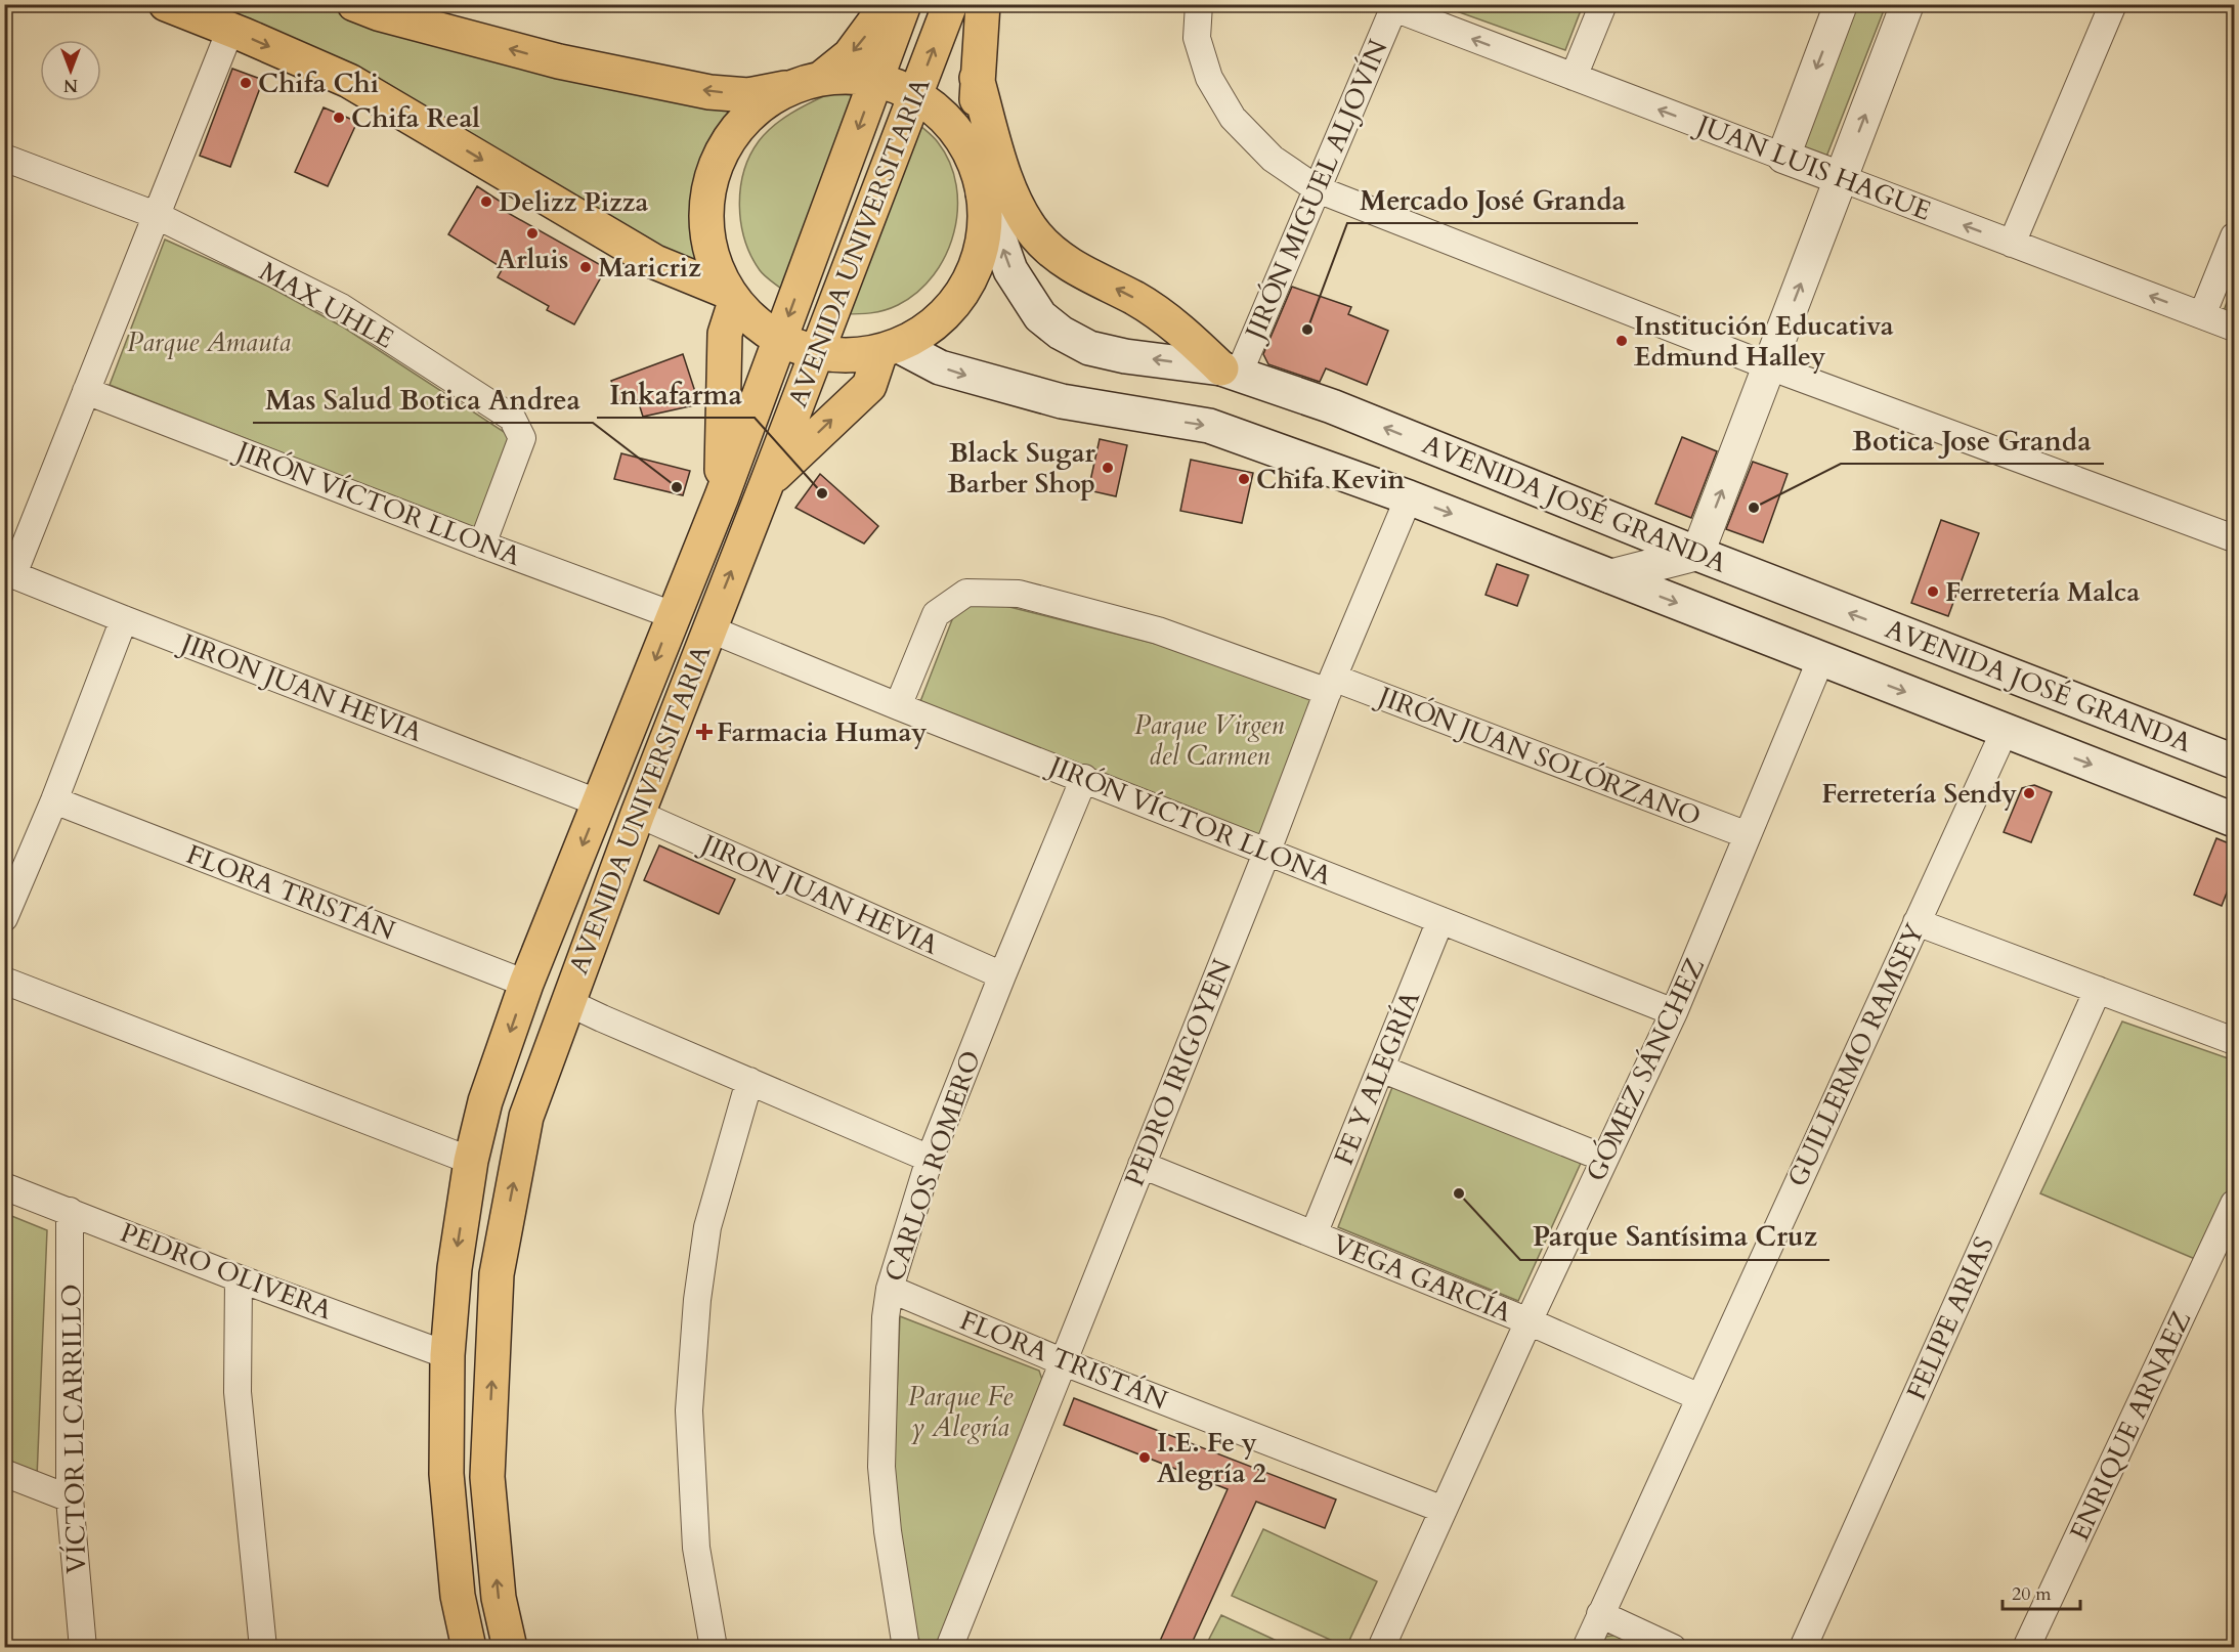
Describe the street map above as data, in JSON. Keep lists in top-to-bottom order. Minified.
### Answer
{"streets":{"main road":["AVENIDA UNIVERSITARIA","AVENIDA JOSÉ GRANDA"],"street":["JUAN LUIS HAGUE","JIRÓN MIGUEL ALJOVÍN","MAX UHLE","JIRÓN VÍCTOR LLONA","JIRON JUAN HEVIA","JIRÓN JUAN SOLÓRZANO","FLORA TRISTÁN","GUILLERMO RAMSEY","GÓMEZ SÁNCHEZ","PEDRO IRIGOYEN","FE Y ALEGRÍA","CARLOS ROMERO","PEDRO OLIVERA","VEGA GARCÍA","FELIPE ARIAS","ENRIQUE ARNAEZ","VÍCTOR LI CARRILLO"]},"crossings":[["JUAN LUIS HAGUE","JIRÓN MIGUEL ALJOVÍN"],["JIRÓN MIGUEL ALJOVÍN","AVENIDA JOSÉ GRANDA"],["AVENIDA UNIVERSITARIA","JIRÓN VÍCTOR LLONA"],["AVENIDA UNIVERSITARIA","JIRON JUAN HEVIA"],["AVENIDA UNIVERSITARIA","FLORA TRISTÁN"],["AVENIDA UNIVERSITARIA","PEDRO OLIVERA"],["MAX UHLE","JIRÓN VÍCTOR LLONA"],["JIRÓN VÍCTOR LLONA","JIRÓN JUAN SOLÓRZANO"],["JIRÓN VÍCTOR LLONA","GÓMEZ SÁNCHEZ"],["JIRÓN VÍCTOR LLONA","PEDRO IRIGOYEN"],["JIRÓN VÍCTOR LLONA","FE Y ALEGRÍA"],["JIRÓN VÍCTOR LLONA","CARLOS ROMERO"],["AVENIDA JOSÉ GRANDA","GUILLERMO RAMSEY"],["AVENIDA JOSÉ GRANDA","GÓMEZ SÁNCHEZ"],["AVENIDA JOSÉ GRANDA","PEDRO IRIGOYEN"],["JIRON JUAN HEVIA","CARLOS ROMERO"],["JIRÓN JUAN SOLÓRZANO","GÓMEZ SÁNCHEZ"],["JIRÓN JUAN SOLÓRZANO","PEDRO IRIGOYEN"],["FLORA TRISTÁN","GÓMEZ SÁNCHEZ"],["FLORA TRISTÁN","PEDRO IRIGOYEN"],["FLORA TRISTÁN","CARLOS ROMERO"],["GUILLERMO RAMSEY","VEGA GARCÍA"],["GÓMEZ SÁNCHEZ","VEGA GARCÍA"],["PEDRO IRIGOYEN","VEGA GARCÍA"],["FE Y ALEGRÍA","VEGA GARCÍA"],["PEDRO OLIVERA","VÍCTOR LI CARRILLO"]],"parks":["Parque Amauta","Parque Virgen del Carmen","Parque Fe y Alegría"],"places":{"other":["Chifa Chi","Chifa Real","Delizz Pizza","Arluis","Maricriz","Mercado José Granda","Institución Educativa Edmund Halley","Black Sugar Barber Shop","Chifa Kevin","Mas Salud Botica Andrea","Inkafarma","Botica Jose Granda","Ferretería Malca","Ferretería Sendy","Parque Santísima Cruz","I.E. Fe y Alegría 2"],"health":["Farmacia Humay"]},"scale_bar":"20 m","north":"bottom"}
